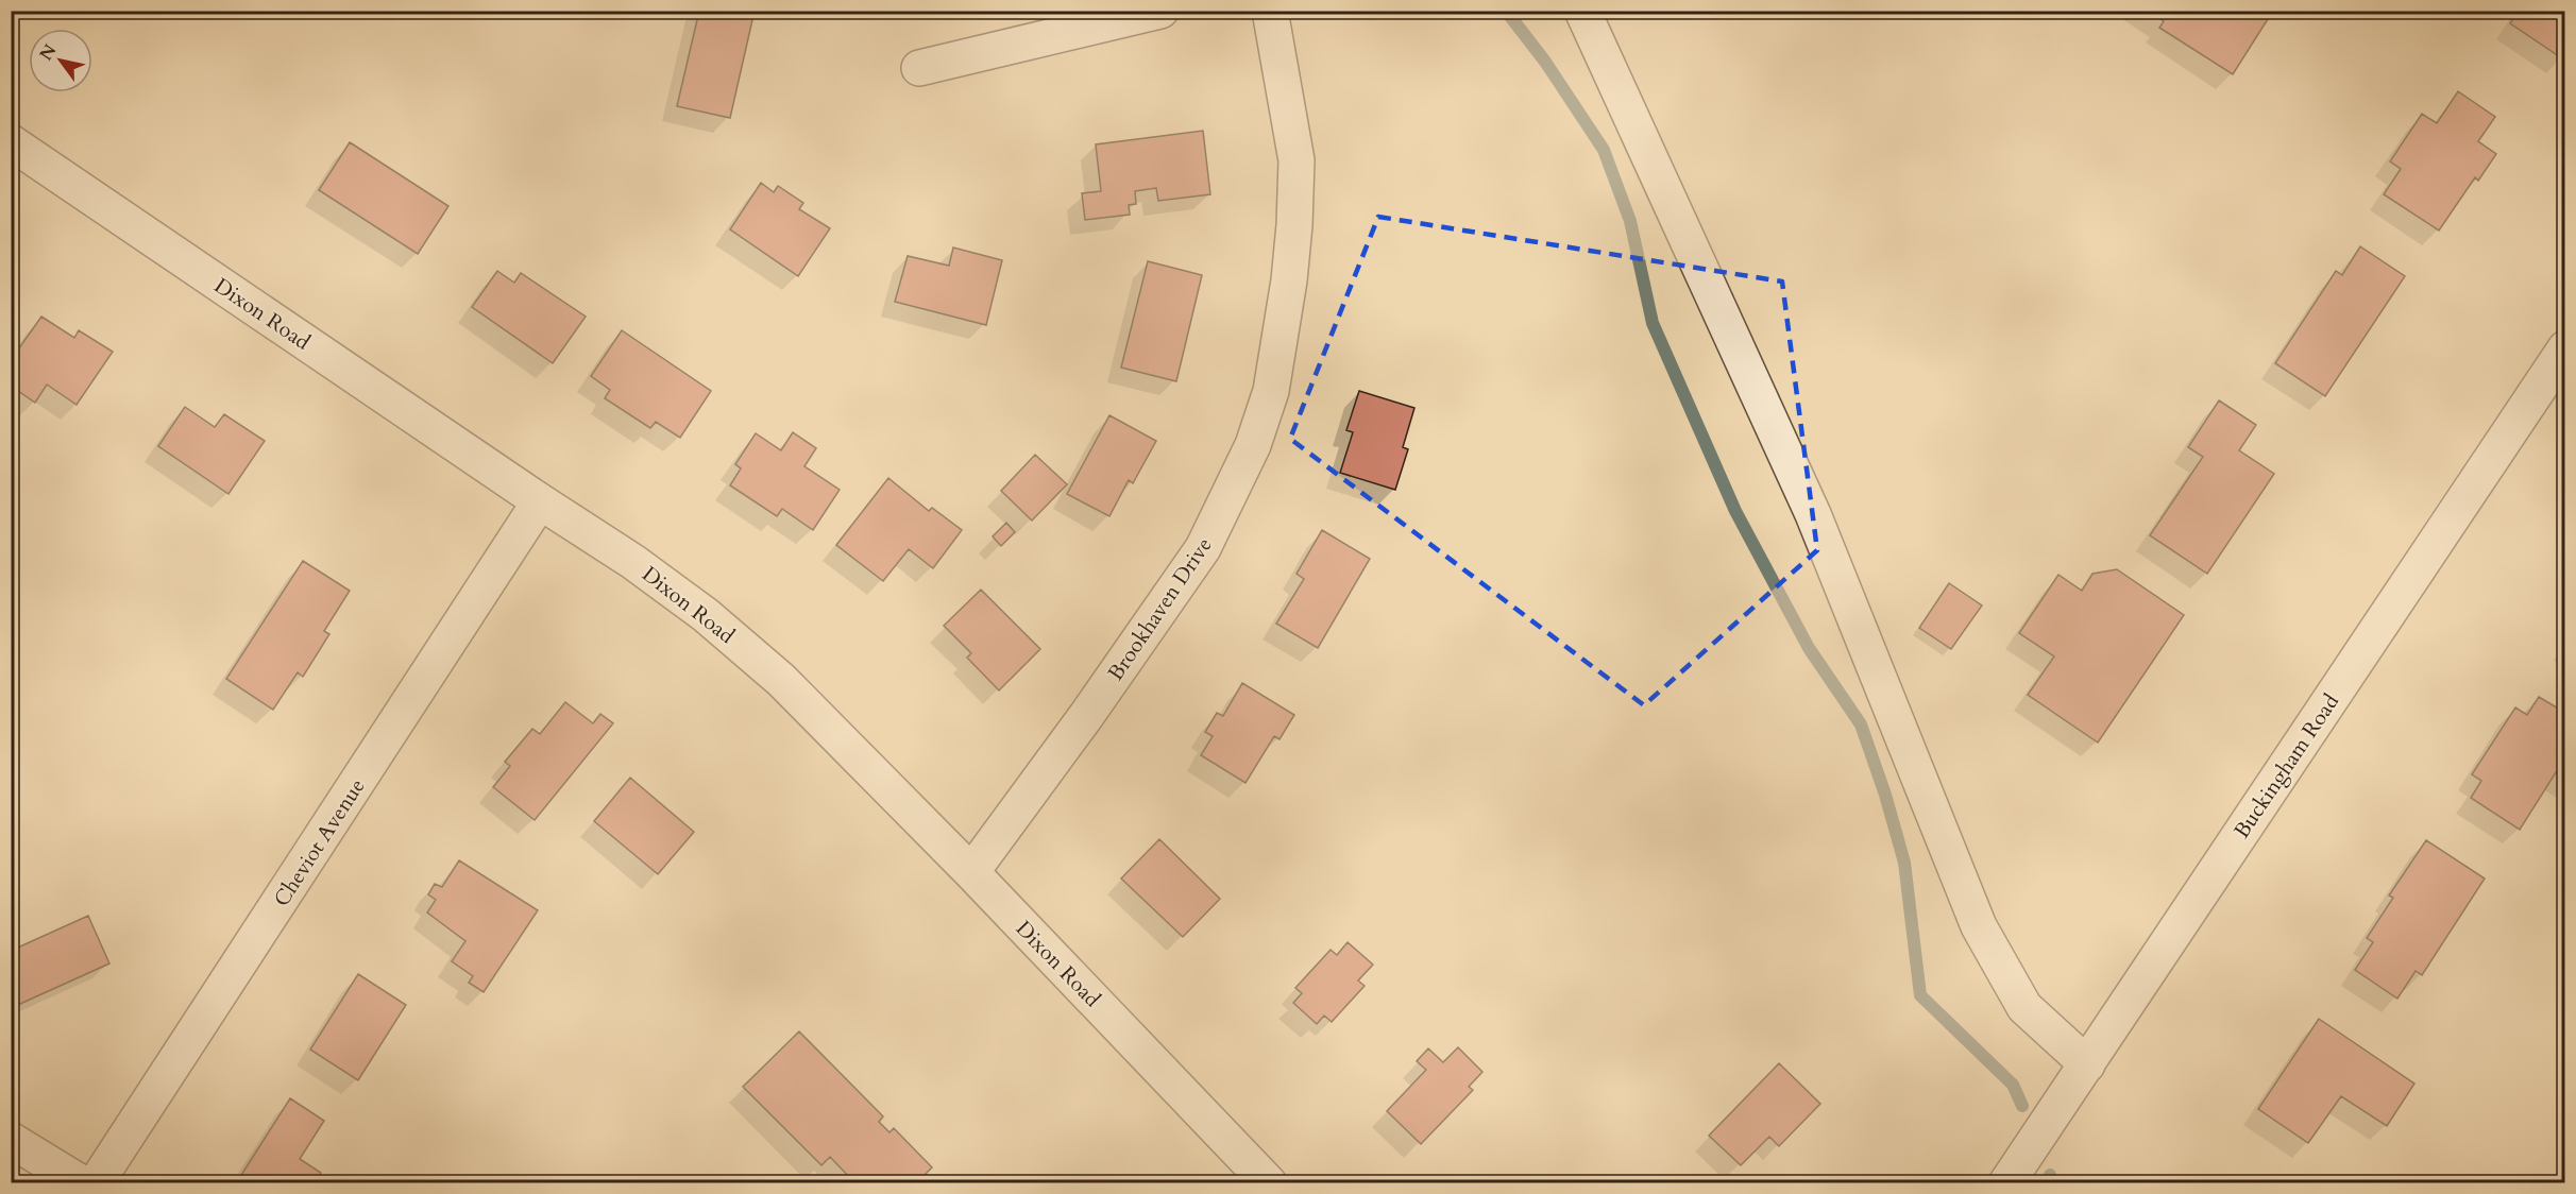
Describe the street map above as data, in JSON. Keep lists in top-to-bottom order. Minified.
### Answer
{"streets":{"street":["Dixon Road","Brookhaven Drive","Buckingham Road","Cheviot Avenue"]},"crossings":[["Dixon Road","Brookhaven Drive"],["Dixon Road","Cheviot Avenue"]],"north":"top left"}
